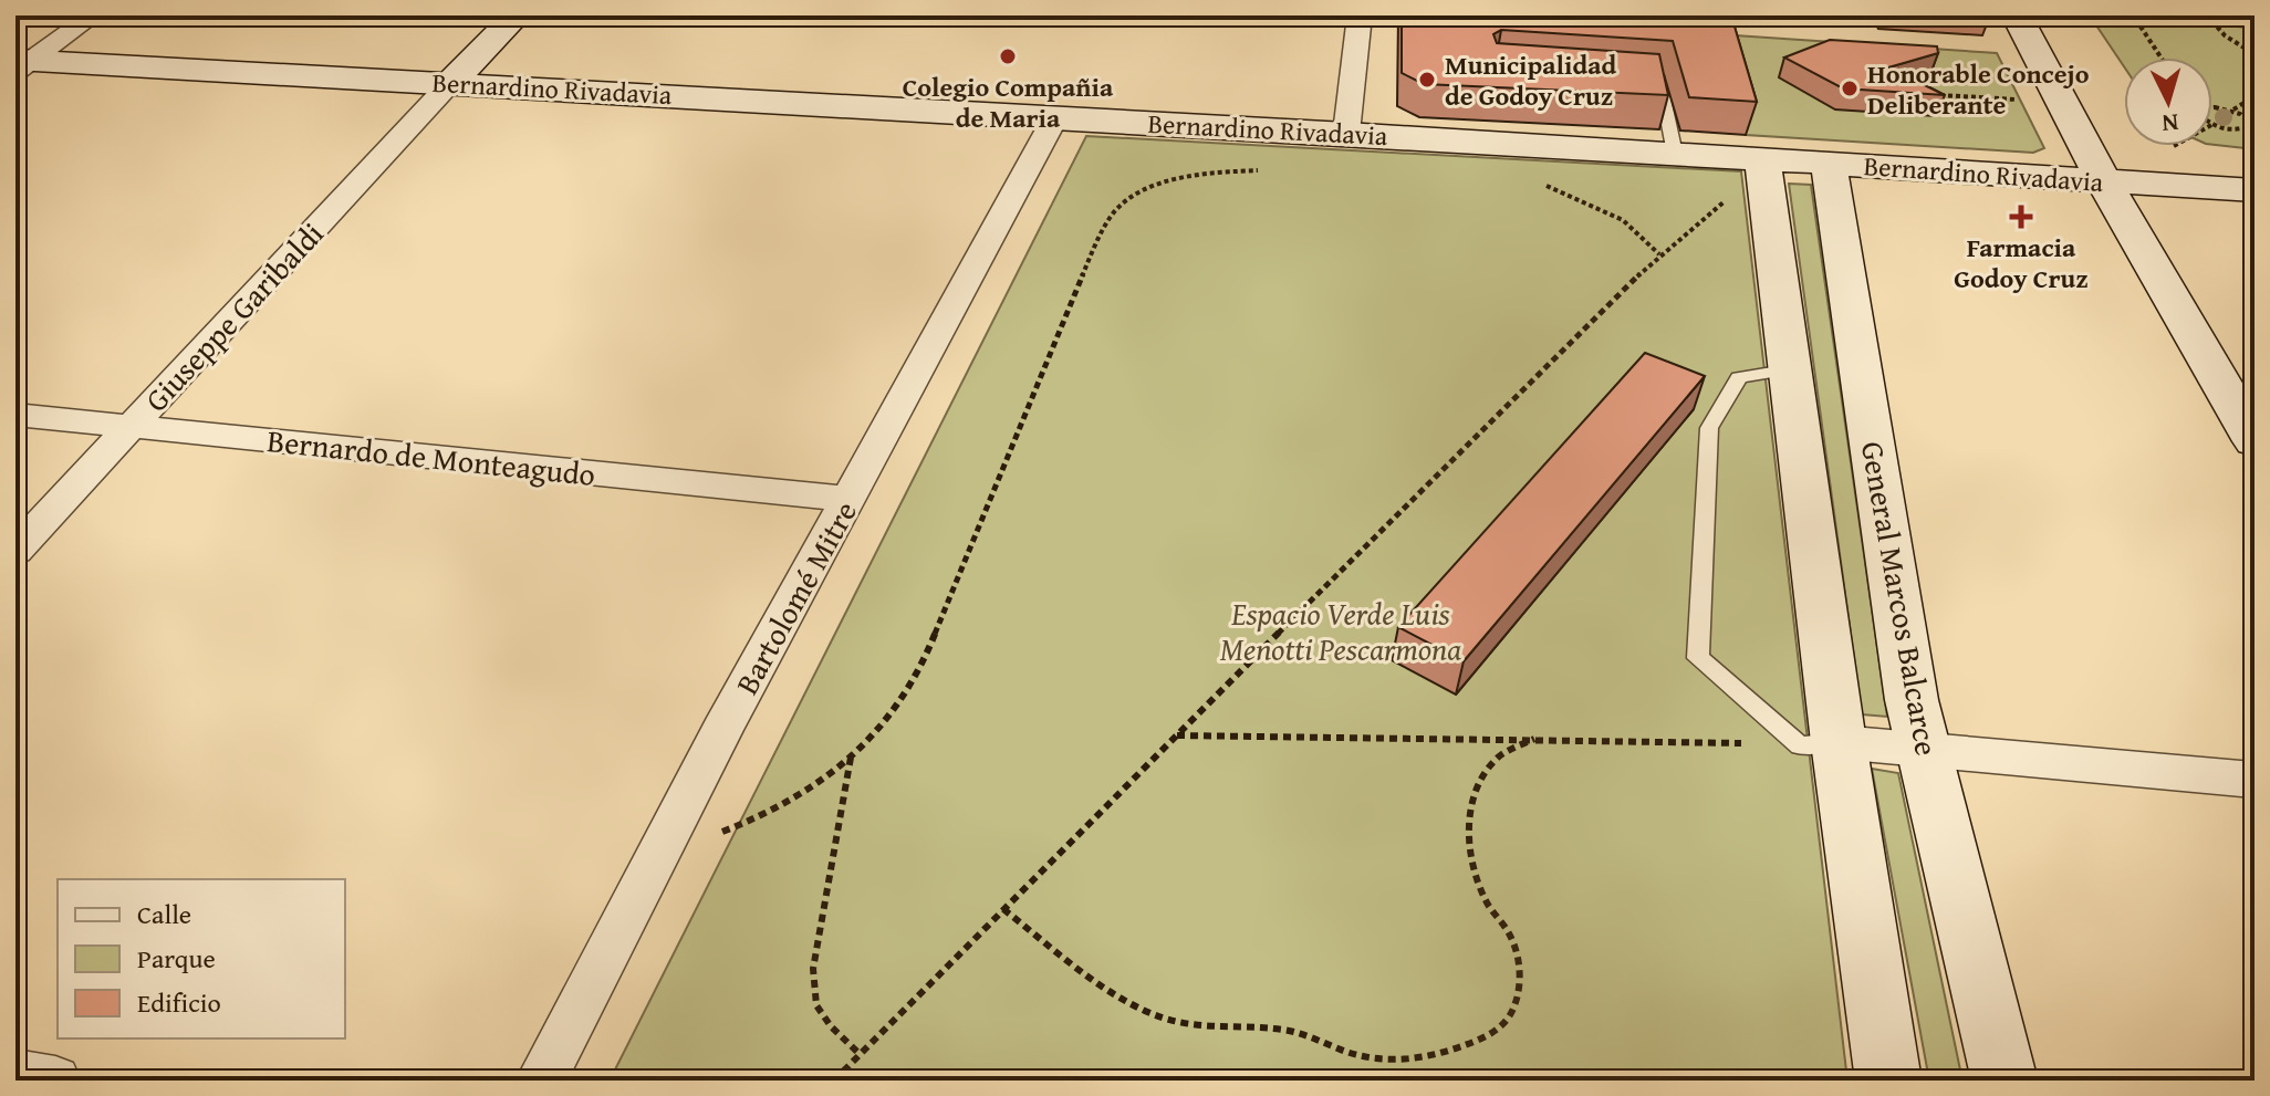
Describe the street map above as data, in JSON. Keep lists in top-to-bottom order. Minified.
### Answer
{"streets":{"main road":["Bernardino Rivadavia","General Marcos Balcarce"],"street":["Giuseppe Garibaldi","Bernardo de Monteagudo","Bartolomé Mitre"]},"crossings":[["Bernardino Rivadavia","Giuseppe Garibaldi"],["Bernardino Rivadavia","Bartolomé Mitre"],["Bernardino Rivadavia","General Marcos Balcarce"],["Giuseppe Garibaldi","Bernardo de Monteagudo"],["Bernardo de Monteagudo","Bartolomé Mitre"]],"parks":["Espacio Verde Luis Menotti Pescarmona"],"places":{"other":["Colegio Compañia de Maria","Municipalidad de Godoy Cruz","Honorable Concejo Deliberante"],"health":["Farmacia Godoy Cruz"]},"legend":["Calle","Parque","Edificio"],"north":"bottom"}
